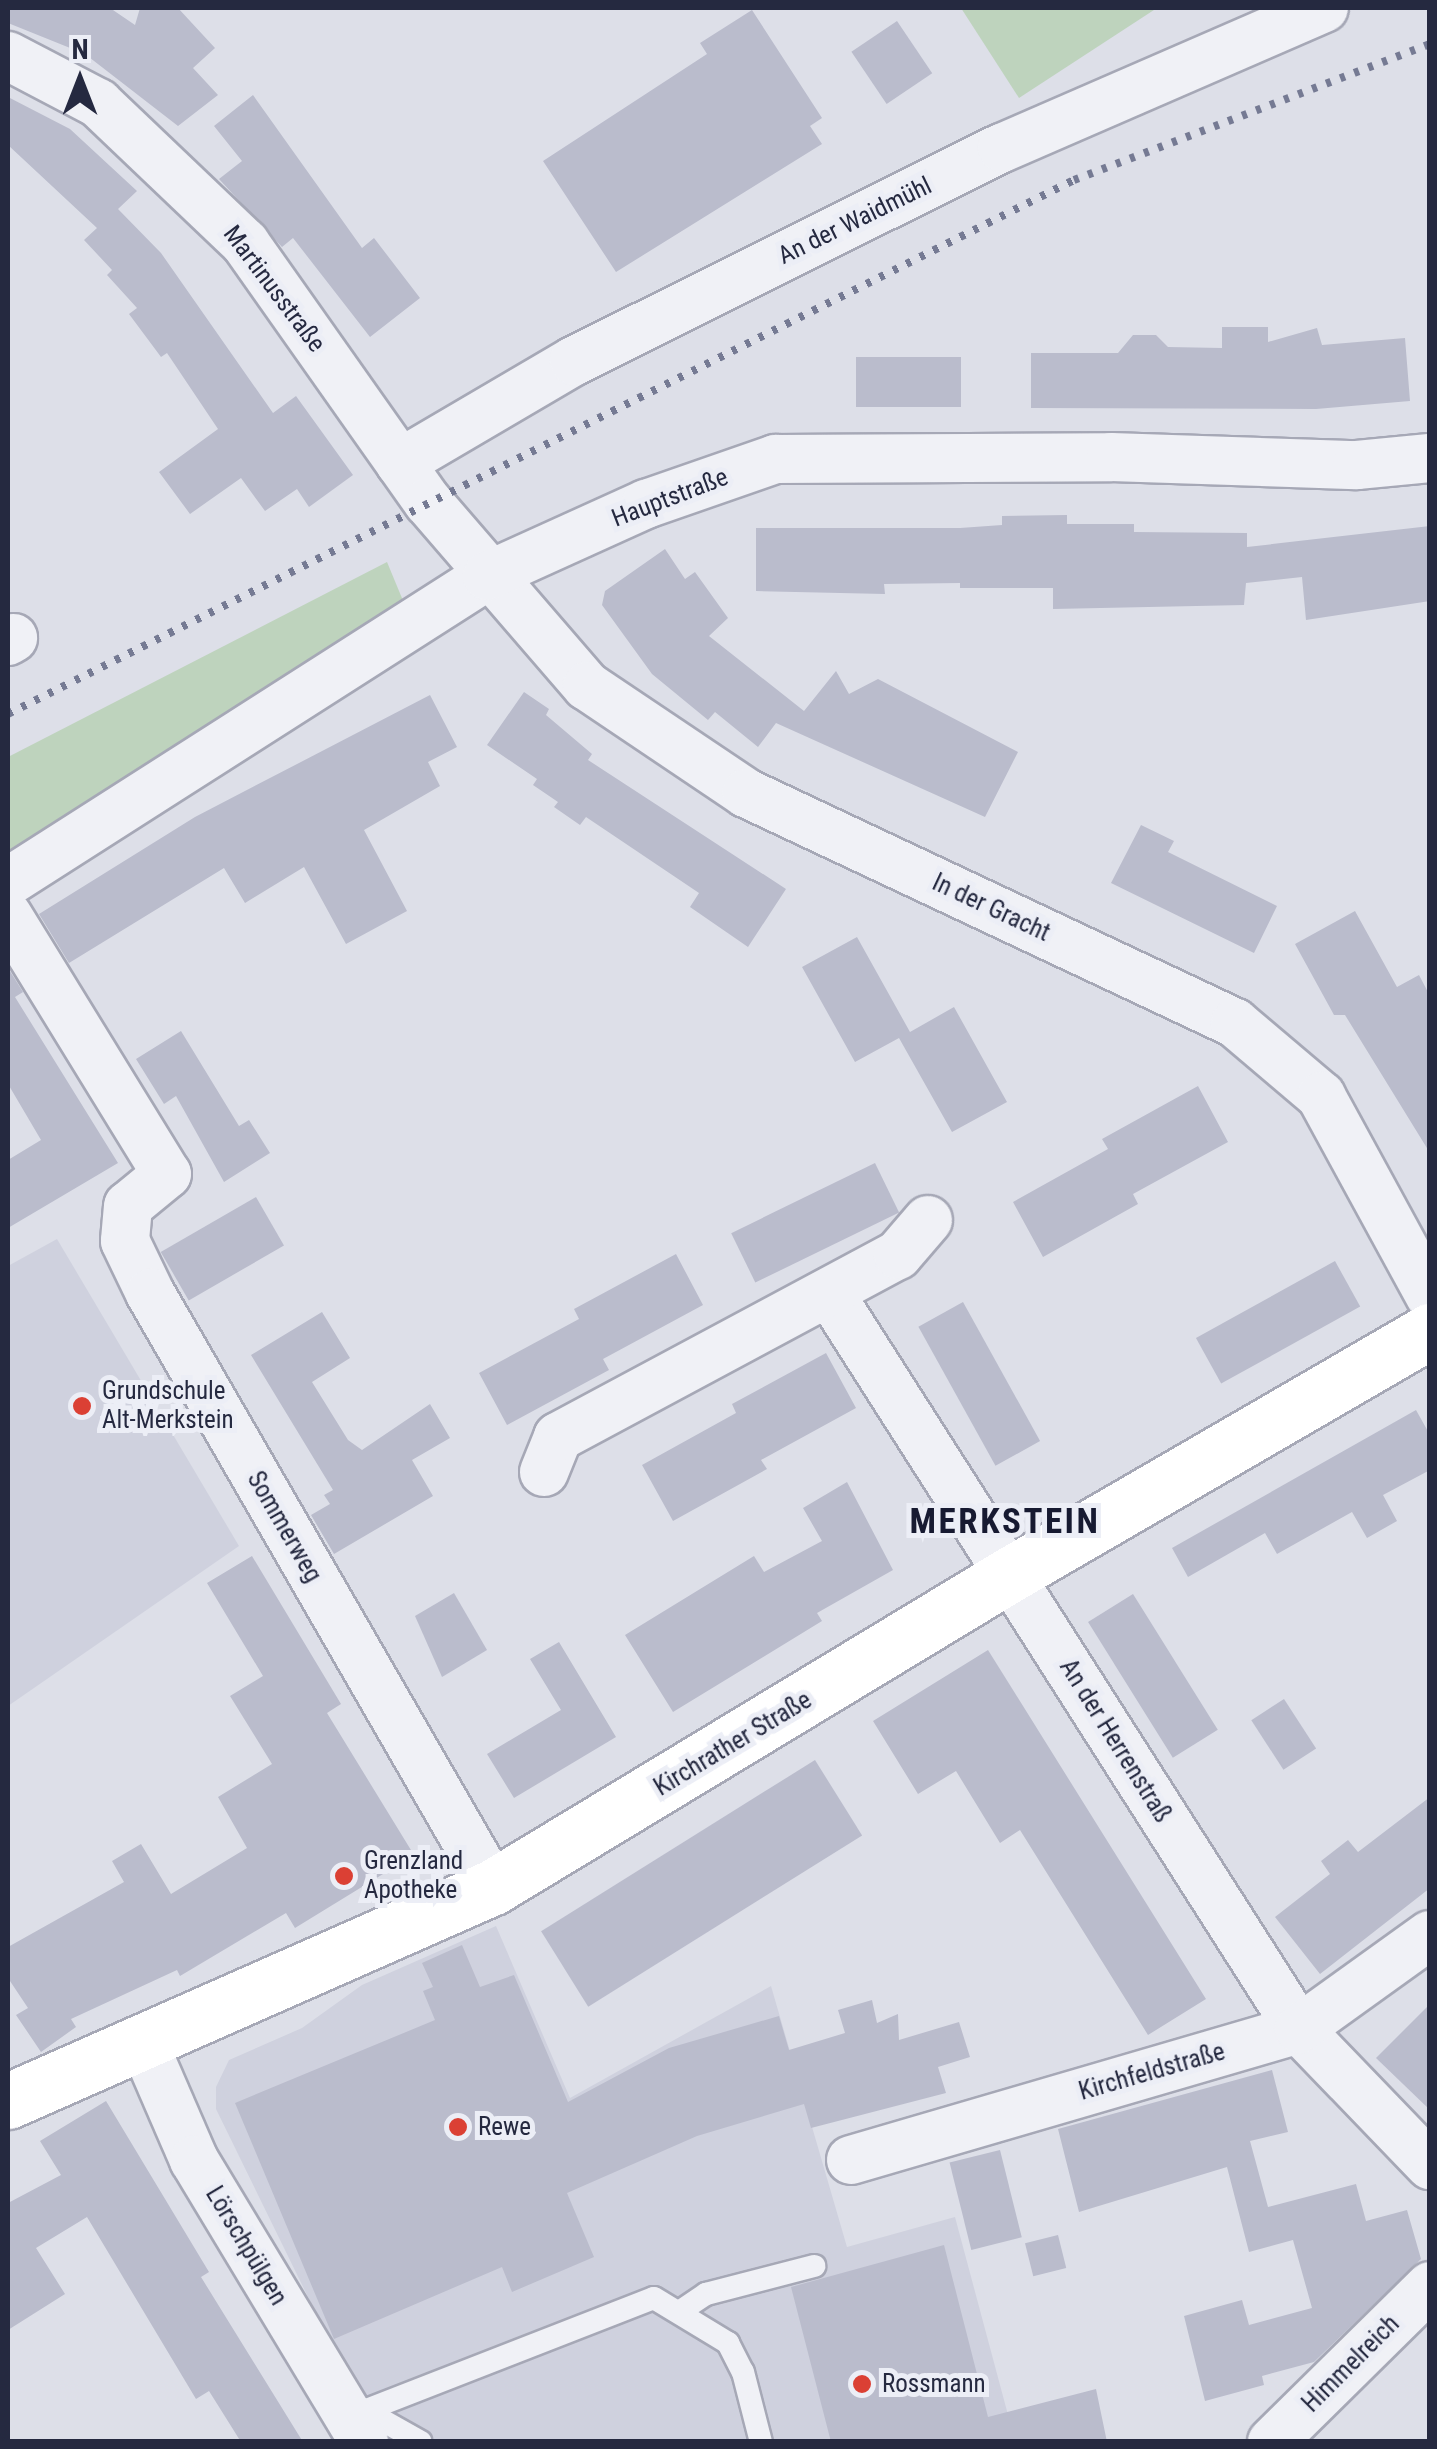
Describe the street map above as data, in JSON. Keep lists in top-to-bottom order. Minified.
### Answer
{"streets":{"main road":["Kirchrather Straße"],"street":["An der Waidmühl","Martinusstraße","Hauptstraße","In der Gracht","Sommerweg","An der Herrenstraß","Kirchfeldstraße","Lörschpülgen","Himmelreich"]},"crossings":[["An der Waidmühl","Martinusstraße"],["Martinusstraße","Hauptstraße"],["Martinusstraße","In der Gracht"],["Hauptstraße","In der Gracht"],["Sommerweg","Kirchrather Straße"],["An der Herrenstraß","Kirchrather Straße"],["An der Herrenstraß","Kirchfeldstraße"],["Kirchrather Straße","Lörschpülgen"]],"districts":["MERKSTEIN"],"places":["Grundschule Alt-Merkstein","Grenzland Apotheke","Rewe","Rossmann"],"north":"top"}
